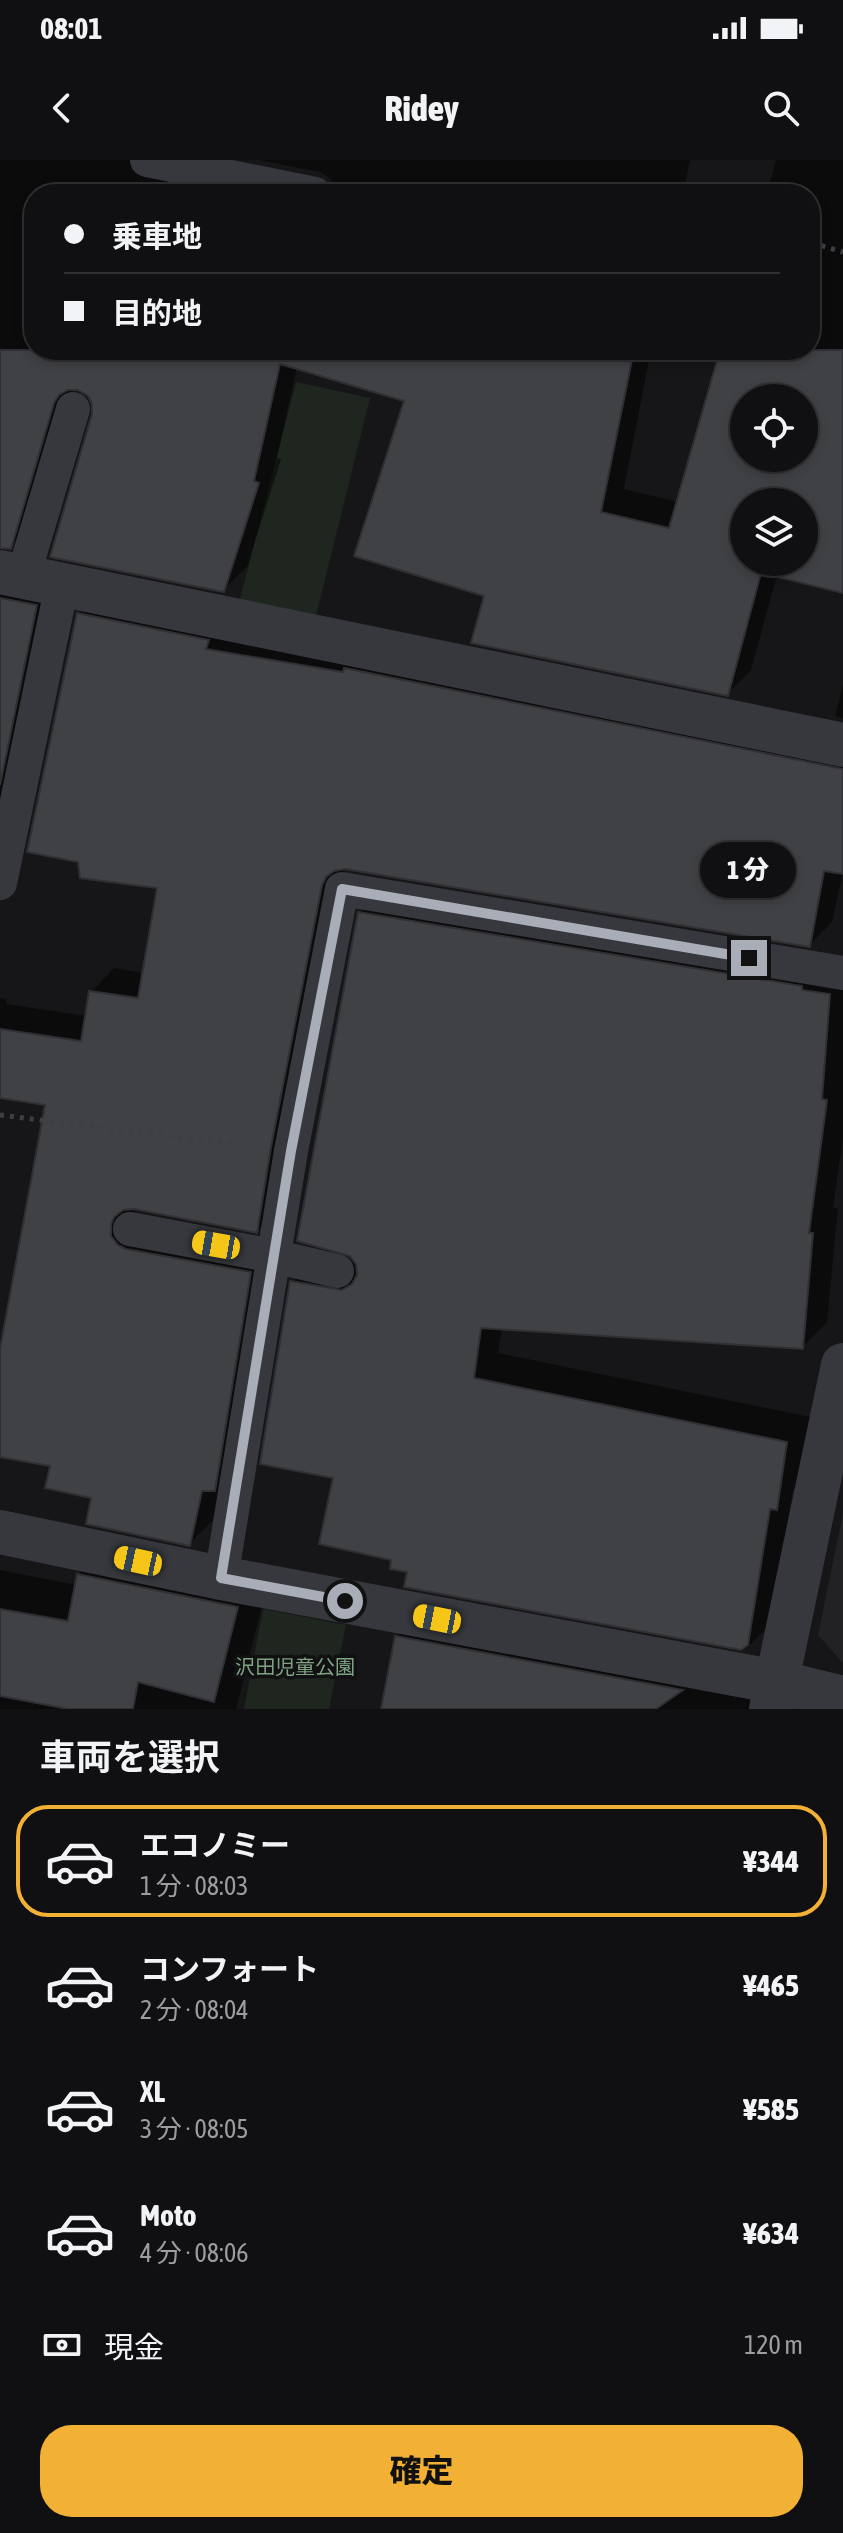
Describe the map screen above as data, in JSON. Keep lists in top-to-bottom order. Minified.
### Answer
{"parks":["沢田児童公園"],"page":{"status":"08:01","header":"Ridey","banner":["乗車地","目的地"],"bubble":"1 分","heading":"車両を選択","list":[{"name":"エコノミー","note":"1 分 · 08:03","value":"¥344"},{"name":"コンフォート","note":"2 分 · 08:04","value":"¥465"},{"name":"XL","note":"3 分 · 08:05","value":"¥585"},{"name":"Moto","note":"4 分 · 08:06","value":"¥634"}],"pay":["現金","120 m"],"buttons":"確定"}}
